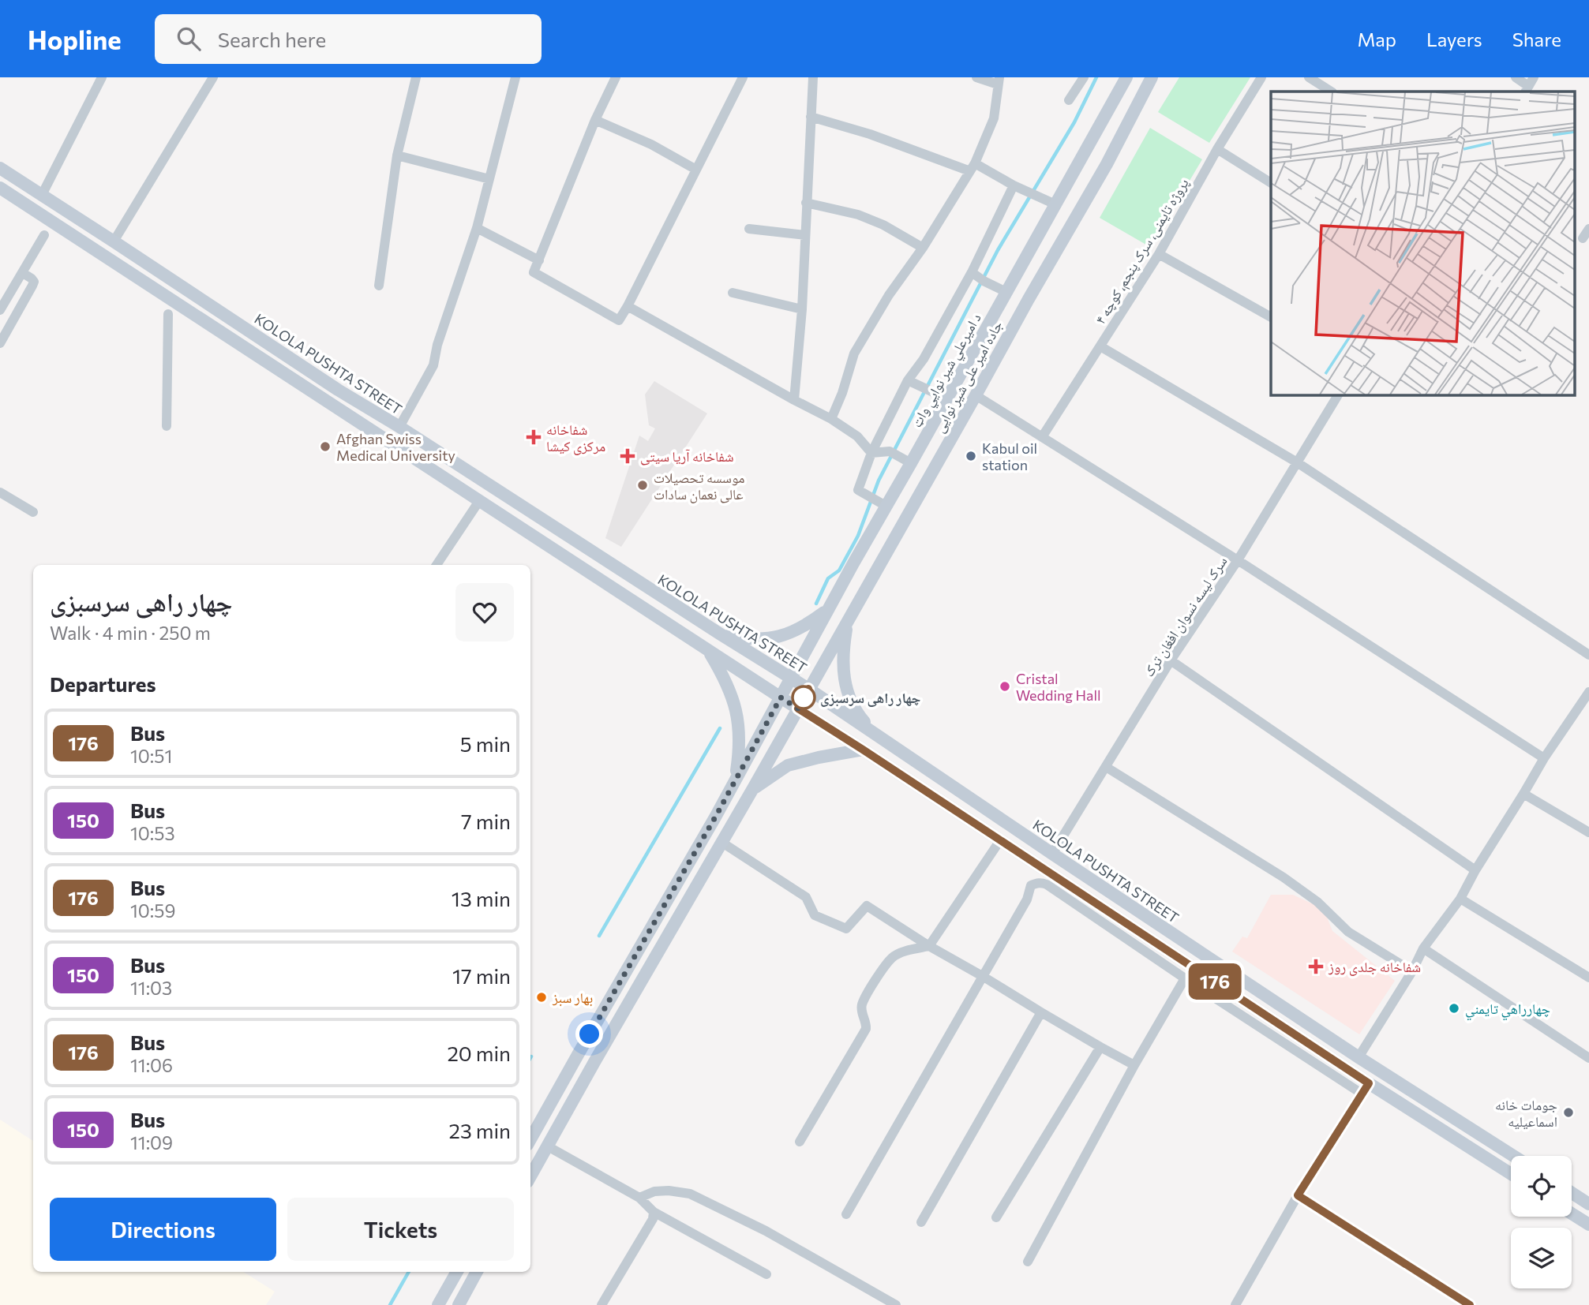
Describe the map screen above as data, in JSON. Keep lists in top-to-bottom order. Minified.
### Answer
{"streets":{"main road":["KOLOLA PUSHTA STREET","د امیرعلي شیر نوايي واټ","جاده امیر علی شیر نوایی"],"street":["پروژه تایمنی، سرک پنجم، کوچه ۴","سرک لیسه نسوان افغان‌ ترک"]},"crossings":[["KOLOLA PUSHTA STREET","د امیرعلي شیر نوايي واټ"],["KOLOLA PUSHTA STREET","جاده امیر علی شیر نوایی"],["KOLOLA PUSHTA STREET","سرک لیسه نسوان افغان‌ ترک"]],"places":{"health":["شفاخانه مرکزی کیشا","شفاخانه آریا سیتی","شفاخانه جلدی روز"],"other":["Afghan Swiss Medical University","Kabul oil station","موسسه تحصیلات عالی نعمان سادات","Cristal Wedding Hall","چهار راهی سرسبزی","بهار سبز","چهارراهي تايمني","جومات خانه اسماعيليه"]},"lines":["bus line 176"],"page":{"header":"Hopline","search":"Search here","nav":["Map","Layers","Share"],"on_map":"176","heading":[["چهار راهی سرسبزی","Walk · 4 min · 250 m"],"Departures"],"list":[{"mark":"176","name":"Bus","note":"10:51","value":"5 min"},{"mark":"150","name":"Bus","note":"10:53","value":"7 min"},{"mark":"176","name":"Bus","note":"10:59","value":"13 min"},{"mark":"150","name":"Bus","note":"11:03","value":"17 min"},{"mark":"176","name":"Bus","note":"11:06","value":"20 min"},{"mark":"150","name":"Bus","note":"11:09","value":"23 min"}],"buttons":["Directions","Tickets"]}}
